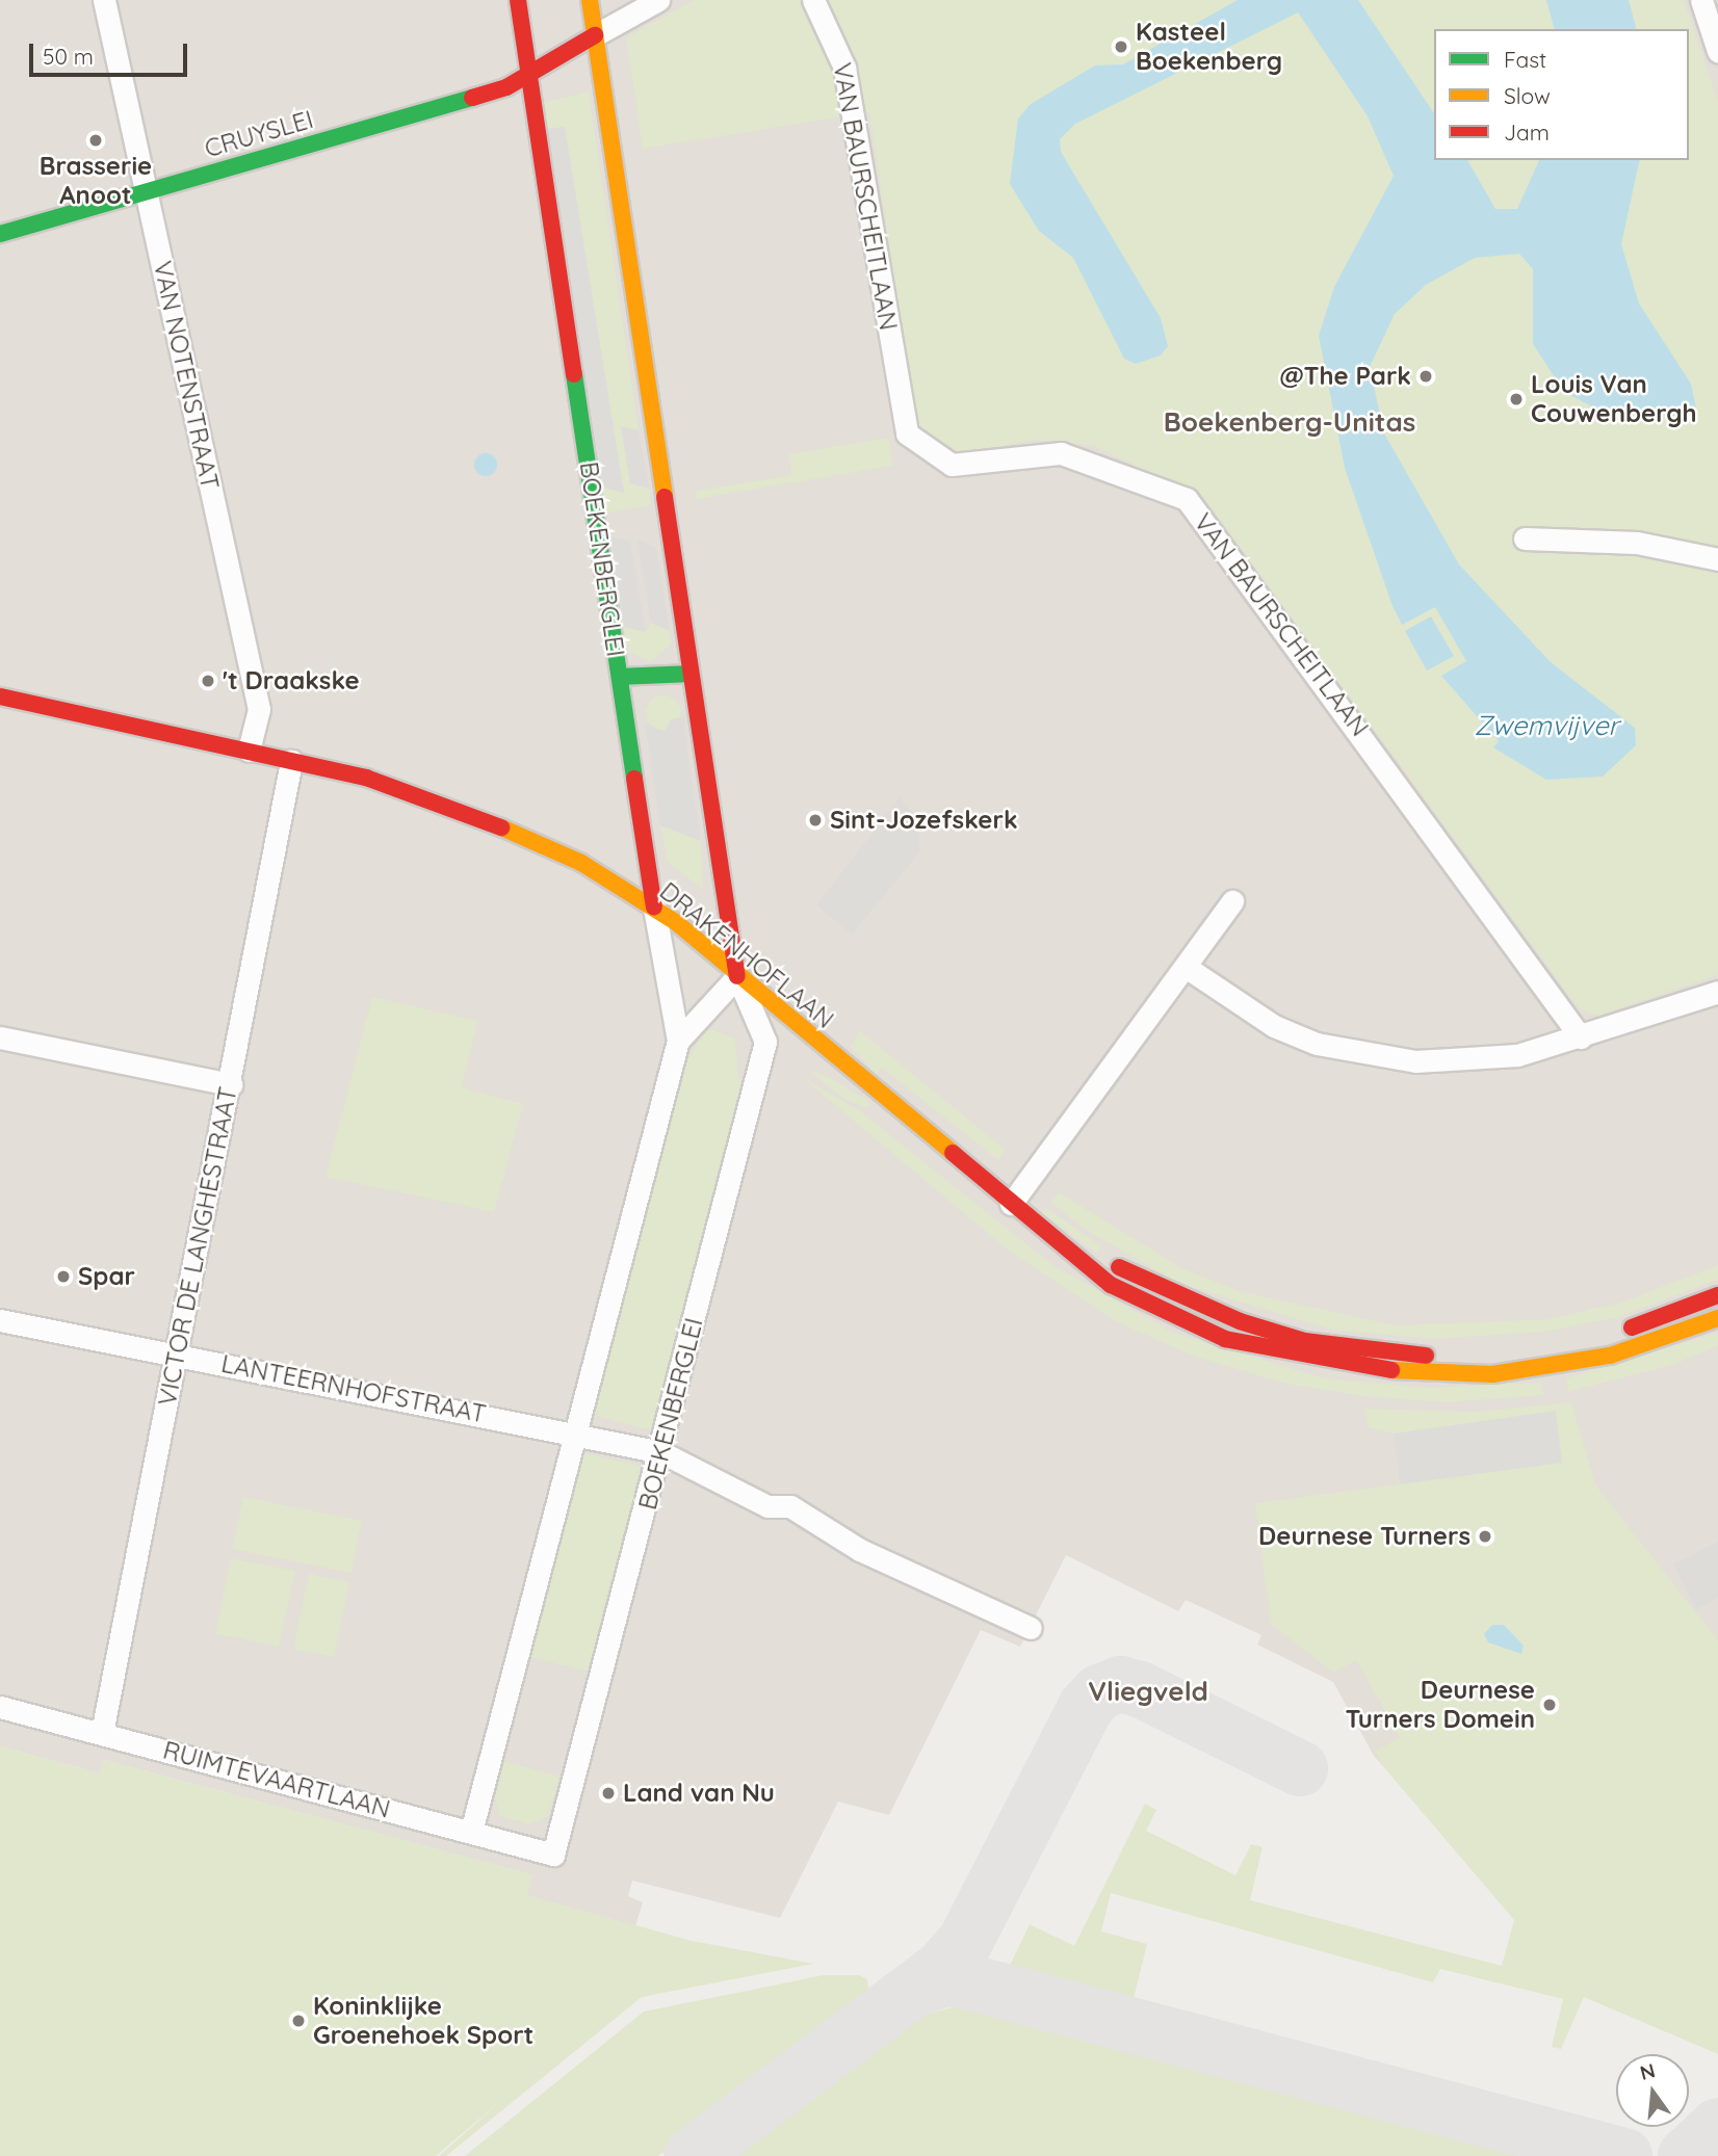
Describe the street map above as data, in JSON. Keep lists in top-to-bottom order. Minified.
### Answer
{"streets":{"street":["CRUYSLEI","VAN BAURSCHEITLAAN","VAN NOTENSTRAAT","BOEKENBERGLEI","DRAKENHOFLAAN","VICTOR DE LANGHESTRAAT","LANTEERNHOFSTRAAT","RUIMTEVAARTLAAN"]},"crossings":[["CRUYSLEI","VAN NOTENSTRAAT"],["CRUYSLEI","BOEKENBERGLEI"],["VAN NOTENSTRAAT","DRAKENHOFLAAN"],["BOEKENBERGLEI","DRAKENHOFLAAN"],["BOEKENBERGLEI","LANTEERNHOFSTRAAT"],["BOEKENBERGLEI","RUIMTEVAARTLAAN"],["DRAKENHOFLAAN","VICTOR DE LANGHESTRAAT"],["VICTOR DE LANGHESTRAAT","LANTEERNHOFSTRAAT"],["VICTOR DE LANGHESTRAAT","RUIMTEVAARTLAAN"]],"districts":["Boekenberg-Unitas","Vliegveld"],"water":["Zwemvijver"],"places":["Kasteel Boekenberg","Brasserie Anoot","@The Park","Louis Van Couwenbergh","'t Draakske","Sint-Jozefskerk","Spar","Deurnese Turners","Deurnese Turners Domein","Land van Nu","Koninklijke Groenehoek Sport"],"legend":["Fast","Slow","Jam"],"scale_bar":"50 m","north":"top"}
